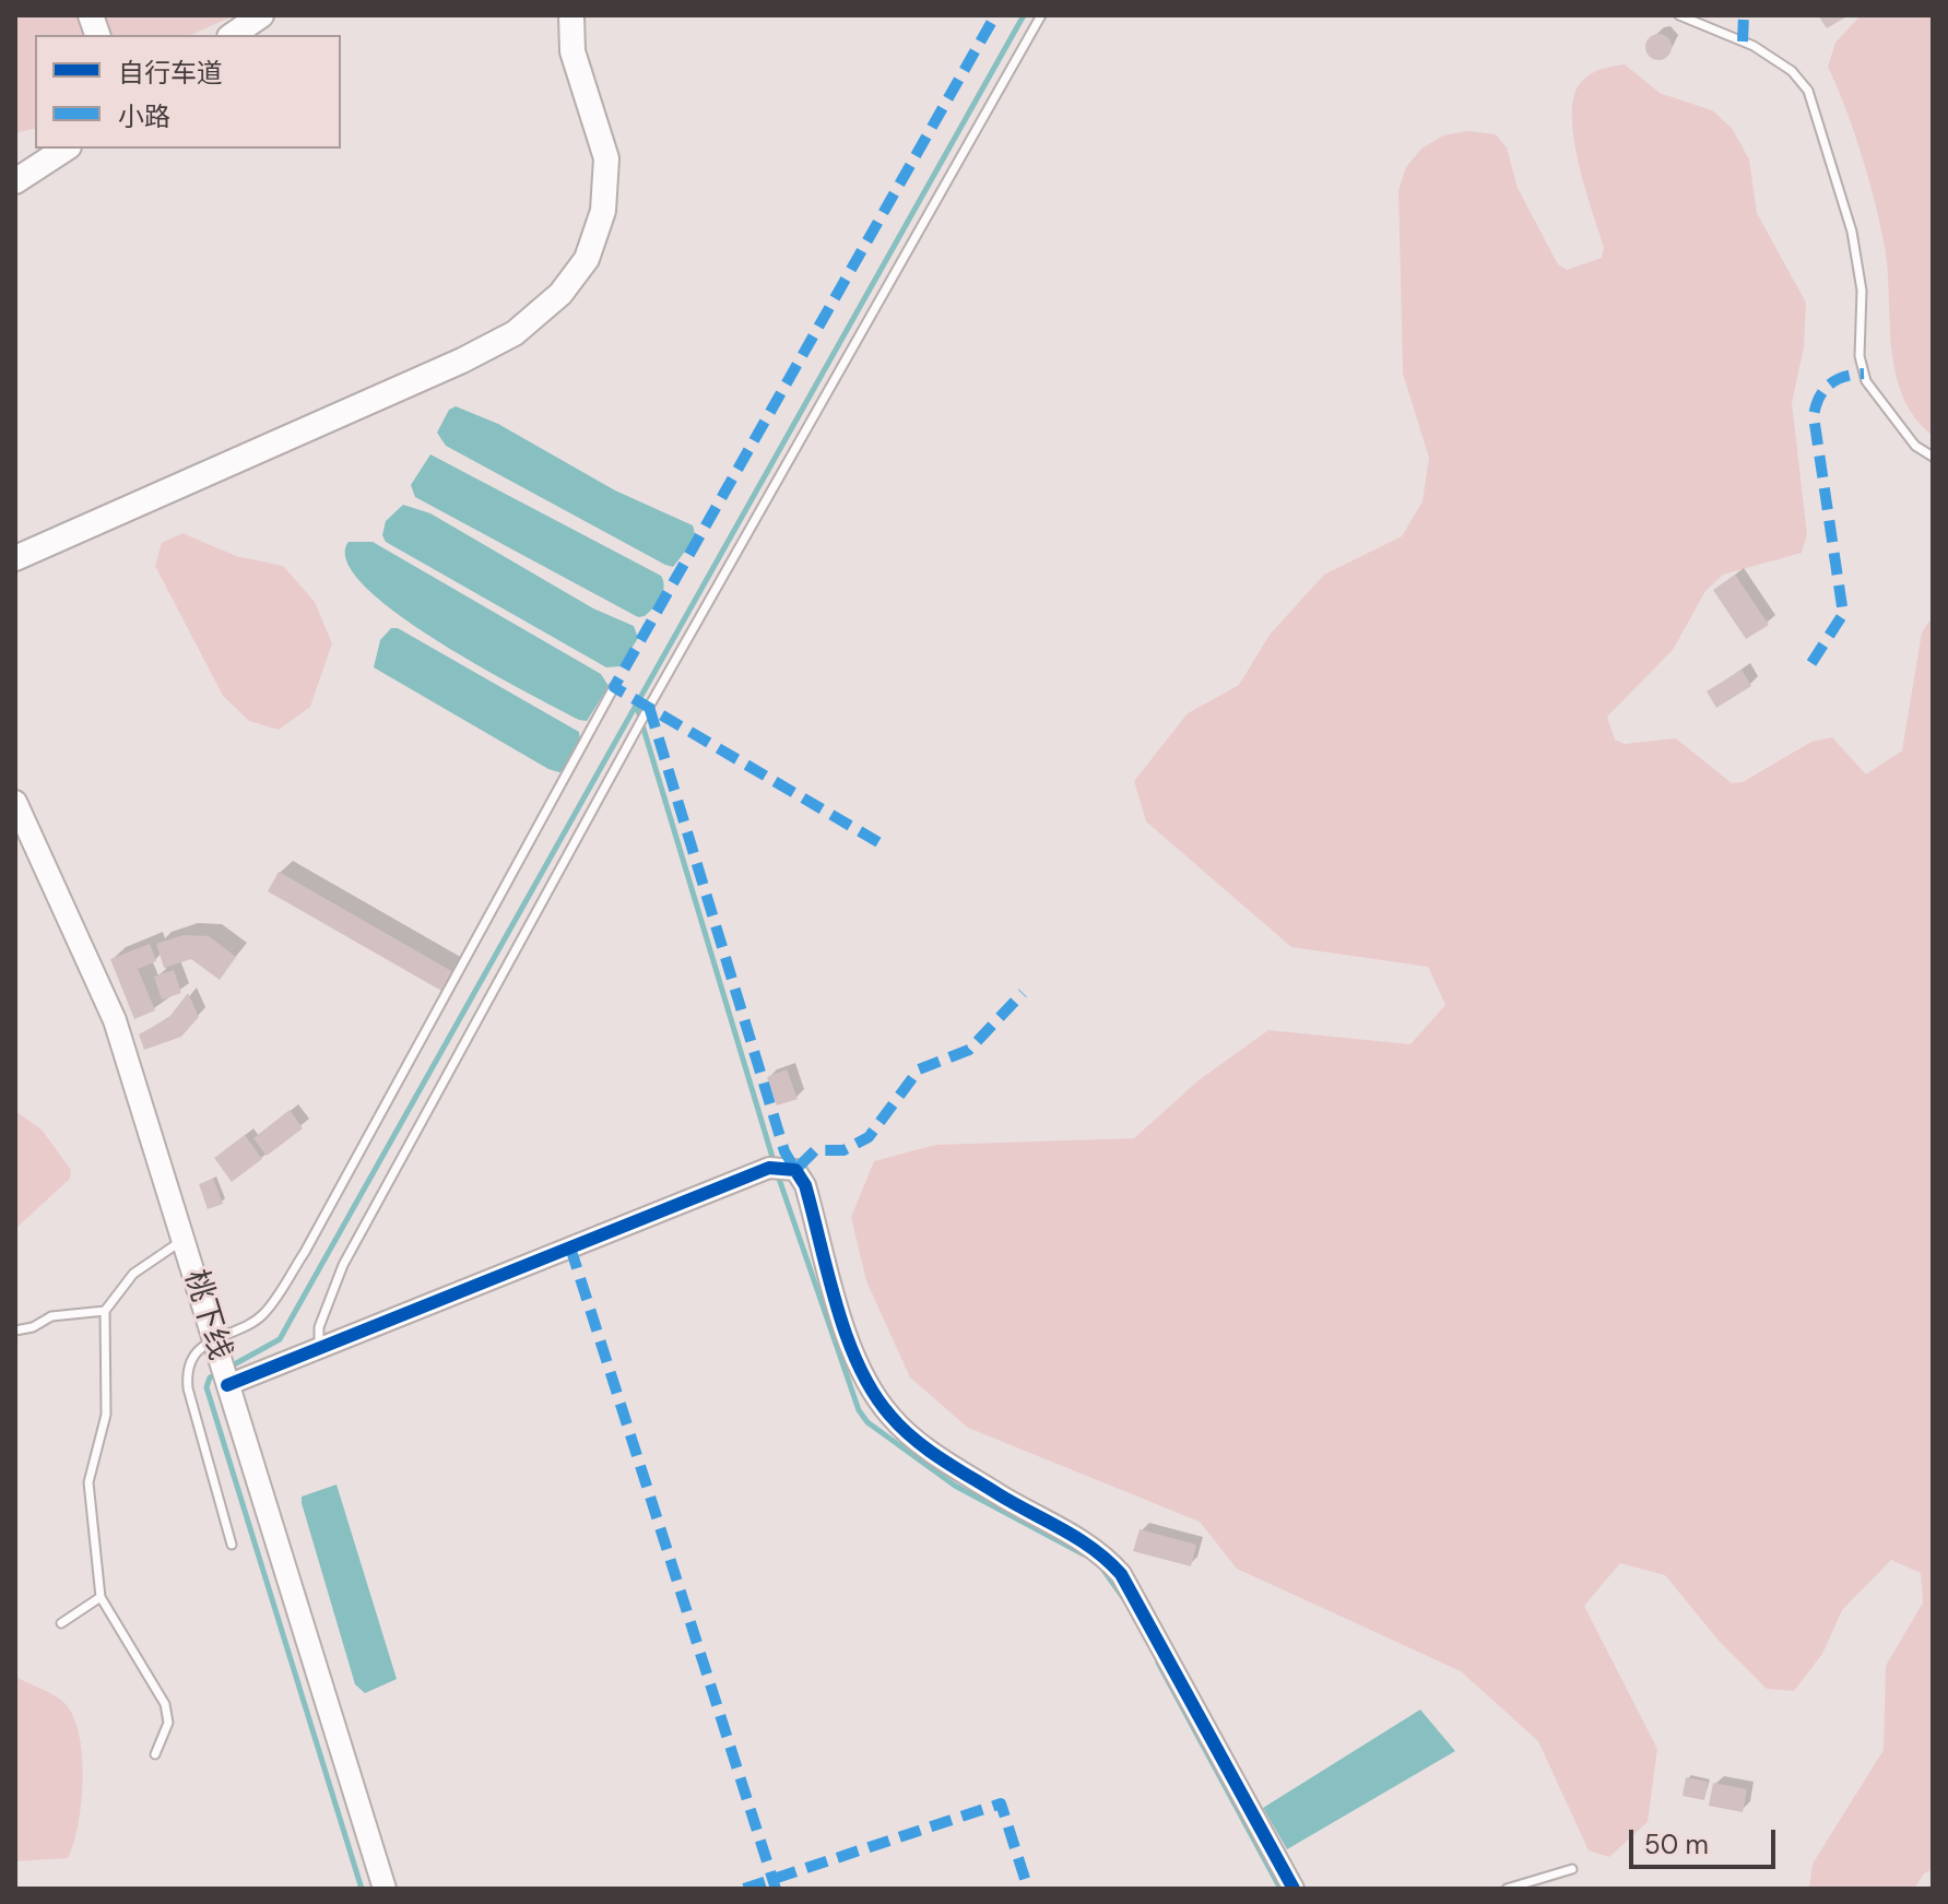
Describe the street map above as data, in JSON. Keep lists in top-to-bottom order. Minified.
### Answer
{"streets":{"main road":["桃下线"]},"legend":["自行车道","小路"],"scale_bar":"50 m"}
